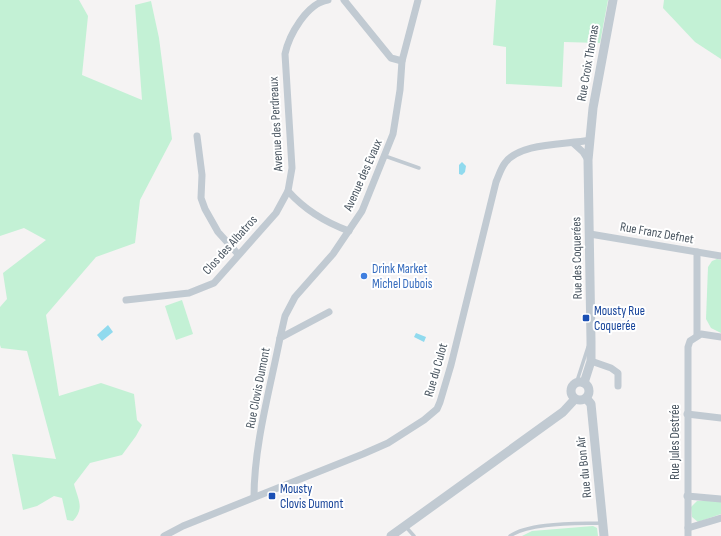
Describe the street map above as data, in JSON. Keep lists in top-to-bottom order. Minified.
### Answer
{"streets":{"street":["Rue Croix Thomas","Avenue des Perdreaux","Avenue des Evaux","Rue Franz Defnet","Clos des Albatros","Rue des Coquerées","Rue du Culot","Rue Clovis Dumont","Rue Jules Destrée","Rue du Bon Air"]},"crossings":[["Rue Croix Thomas","Rue des Coquerées"],["Avenue des Perdreaux","Clos des Albatros"],["Avenue des Evaux","Rue Clovis Dumont"],["Rue Franz Defnet","Rue des Coquerées"],["Rue des Coquerées","Rue du Bon Air"],["Rue du Culot","Rue Clovis Dumont"]],"places":{"other":["Drink Market Michel Dubois"],"transit":["Mousty Rue Coquerée","Mousty Clovis Dumont"]}}
